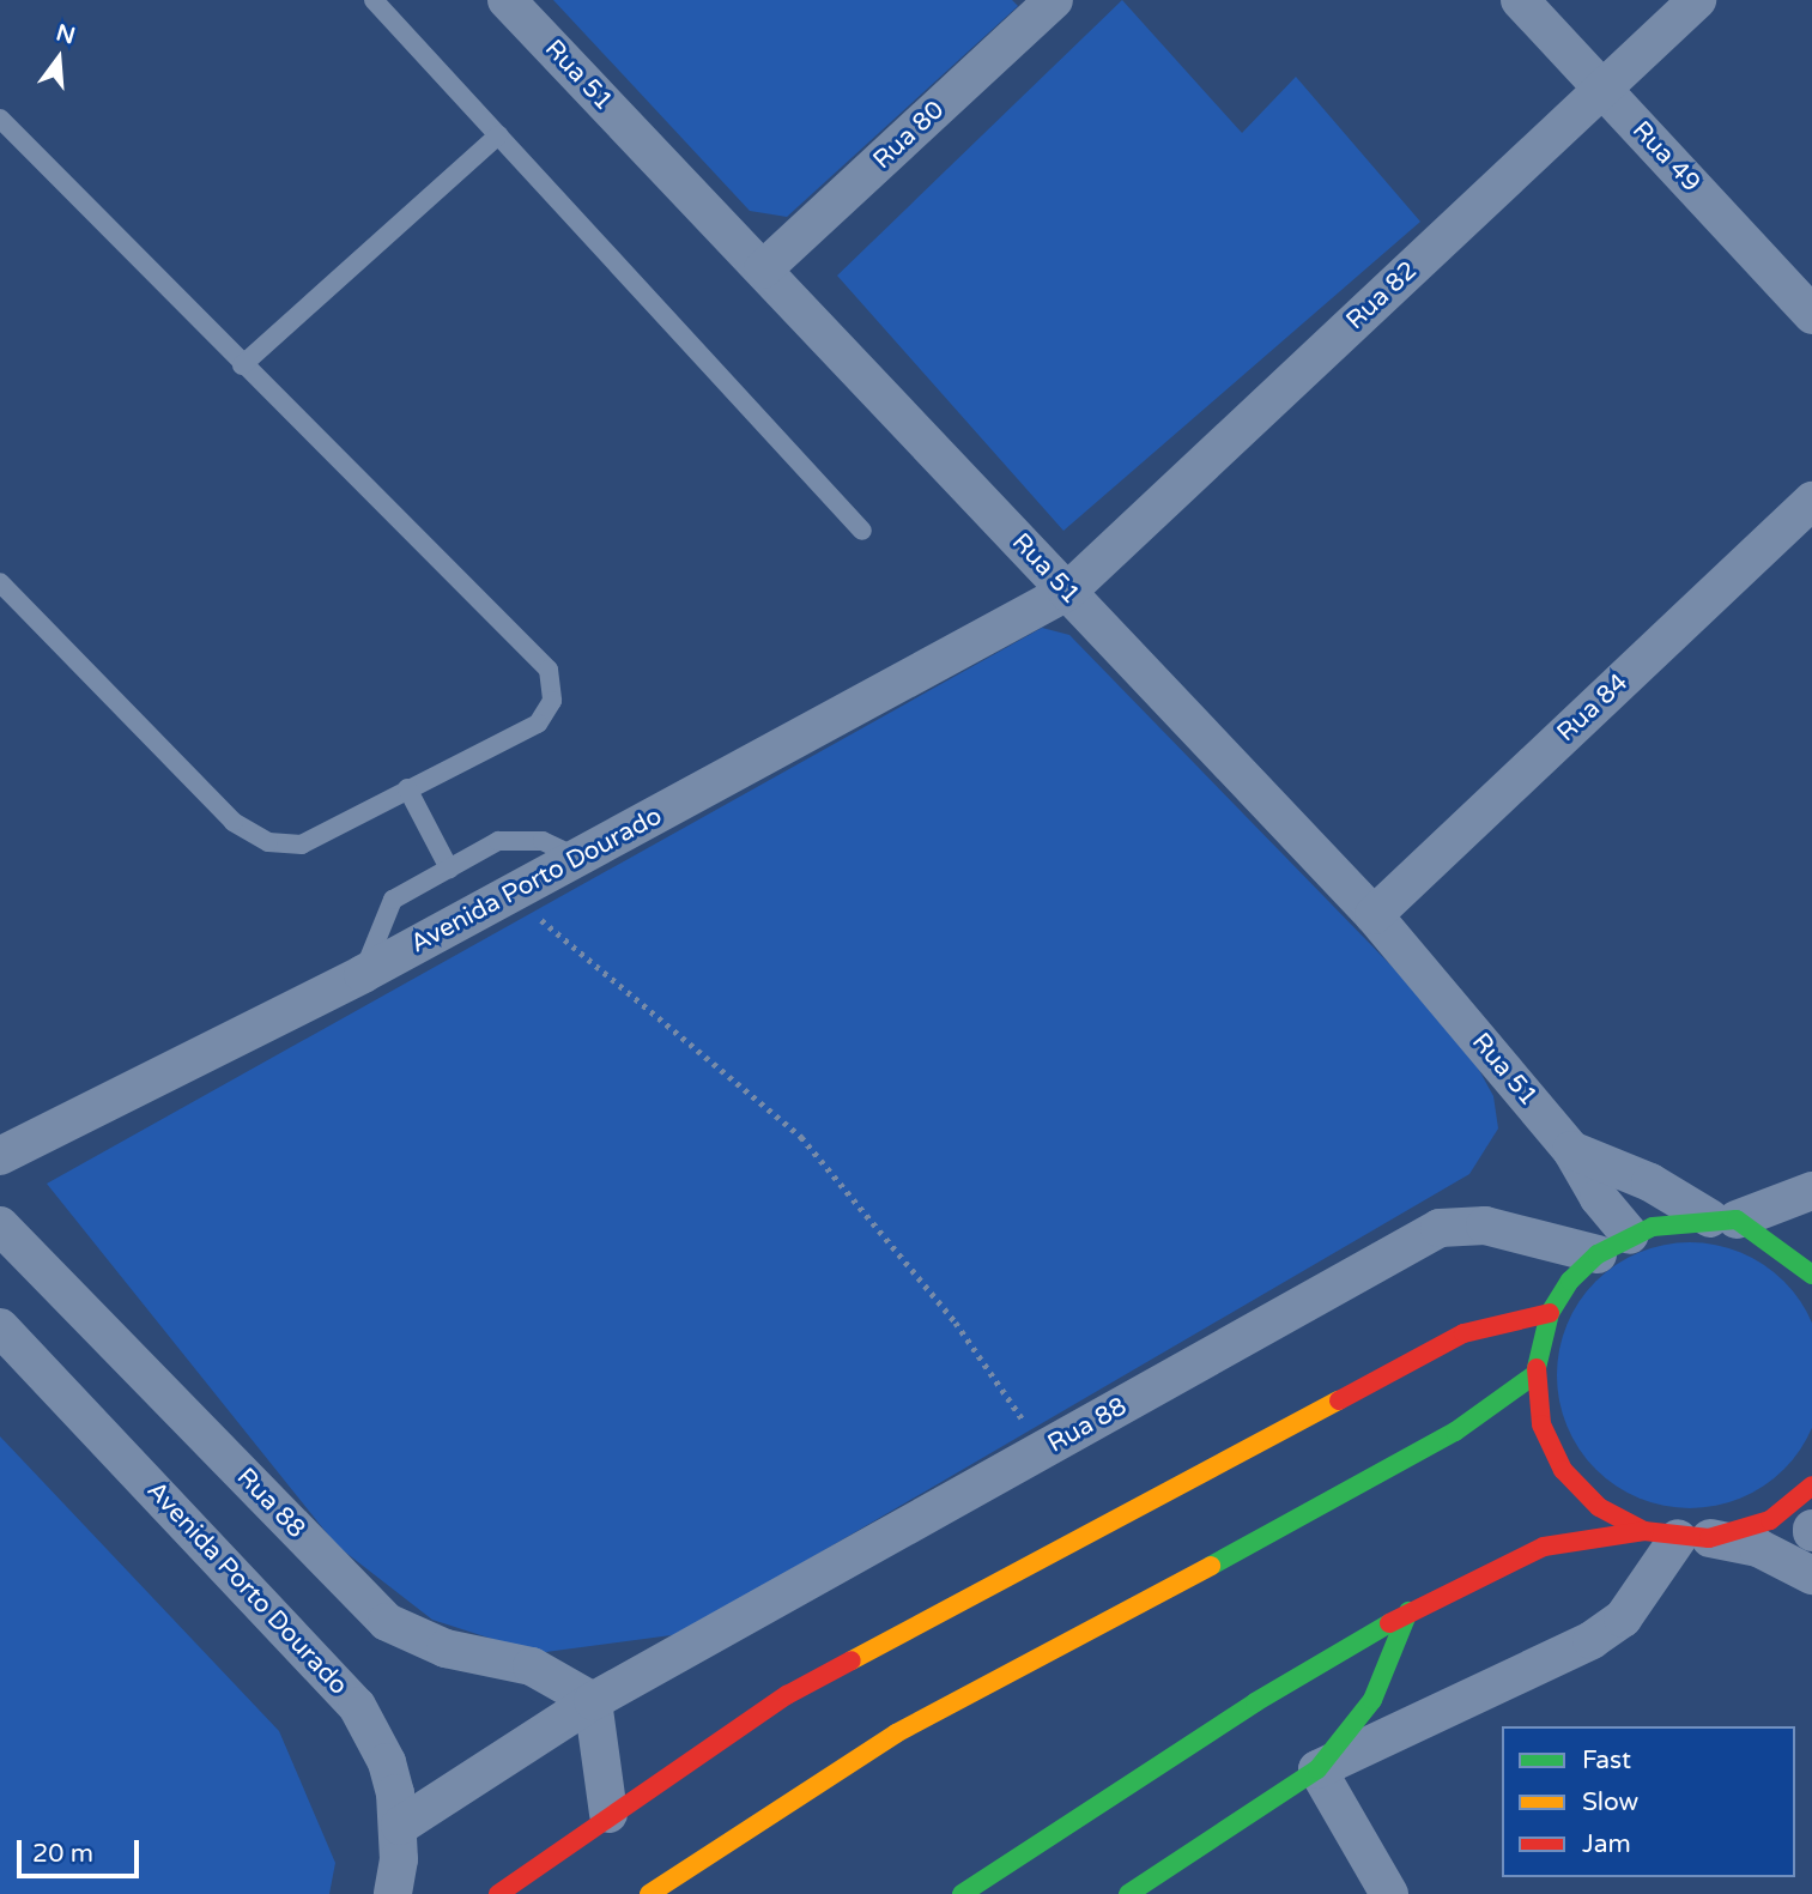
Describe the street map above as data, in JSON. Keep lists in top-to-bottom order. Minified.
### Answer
{"streets":{"street":["Rua 51","Rua 80","Rua 49","Rua 82","Rua 84","Avenida Porto Dourado","Rua 88"]},"crossings":[["Rua 51","Rua 80"],["Rua 51","Rua 82"],["Rua 51","Rua 84"],["Rua 51","Avenida Porto Dourado"],["Rua 49","Rua 82"],["Rua 82","Avenida Porto Dourado"],["Avenida Porto Dourado","Rua 88"]],"legend":["Fast","Slow","Jam"],"scale_bar":"20 m","north":"top"}
